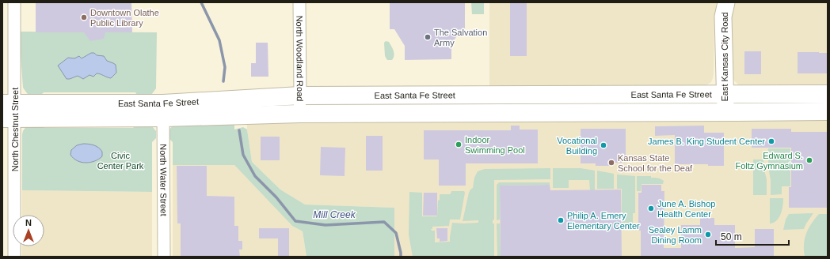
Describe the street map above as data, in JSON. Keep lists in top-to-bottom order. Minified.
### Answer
{"streets":{"main road":["East Santa Fe Street"],"street":["East Kansas City Road","North Woodland Road","North Chestnut Street","North Water Street"]},"crossings":[["East Kansas City Road","East Santa Fe Street"],["North Woodland Road","East Santa Fe Street"],["East Santa Fe Street","North Chestnut Street"],["East Santa Fe Street","North Water Street"]],"water":["Mill Creek"],"parks":["Civic Center Park"],"places":["Downtown Olathe Public Library","The Salvation Army","James B. King Student Center","Indoor Swimming Pool","Vocational Building","Edward S. Foltz Gymnasium","Kansas State School for the Deaf","June A. Bishop Health Center","Philip A. Emery Elementary Center","Sealey Lamm Dining Room"],"scale_bar":"50 m","north":"top"}
